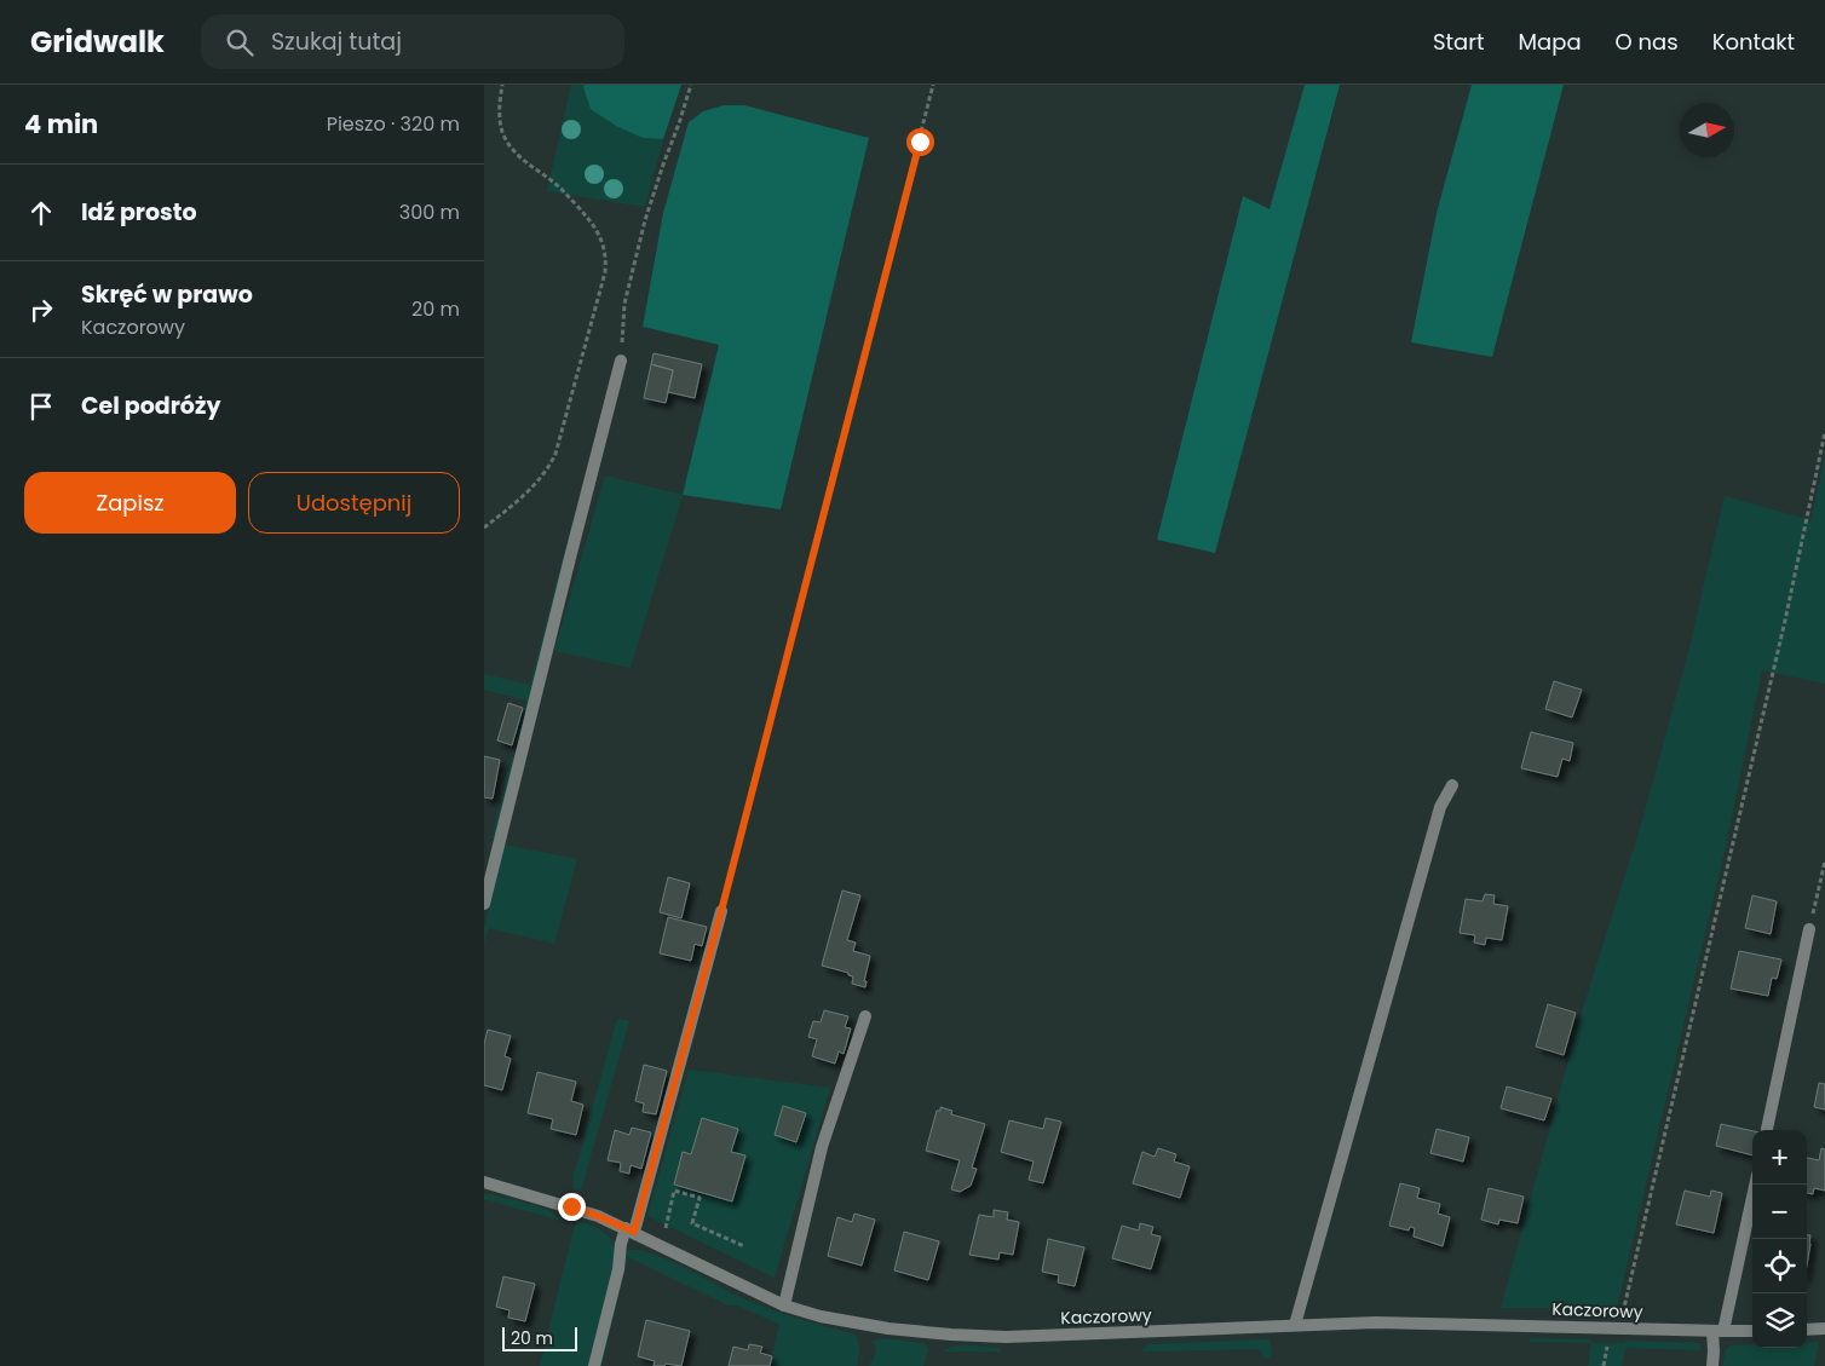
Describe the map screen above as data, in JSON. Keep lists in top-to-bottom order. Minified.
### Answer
{"streets":{"street":["Kaczorowy"]},"scale_bar":"20 m","north":"right","page":{"header":"Gridwalk","search":"Szukaj tutaj","nav":["Start","Mapa","O nas","Kontakt"],"heading":["4 min","Pieszo · 320 m"],"list":[["Idź prosto","300 m"],["Skręć w prawo","Kaczorowy","20 m"],"Cel podróży"],"buttons":["Zapisz","Udostępnij"],"map_buttons":["+","−"],"scale":"20 m"}}
